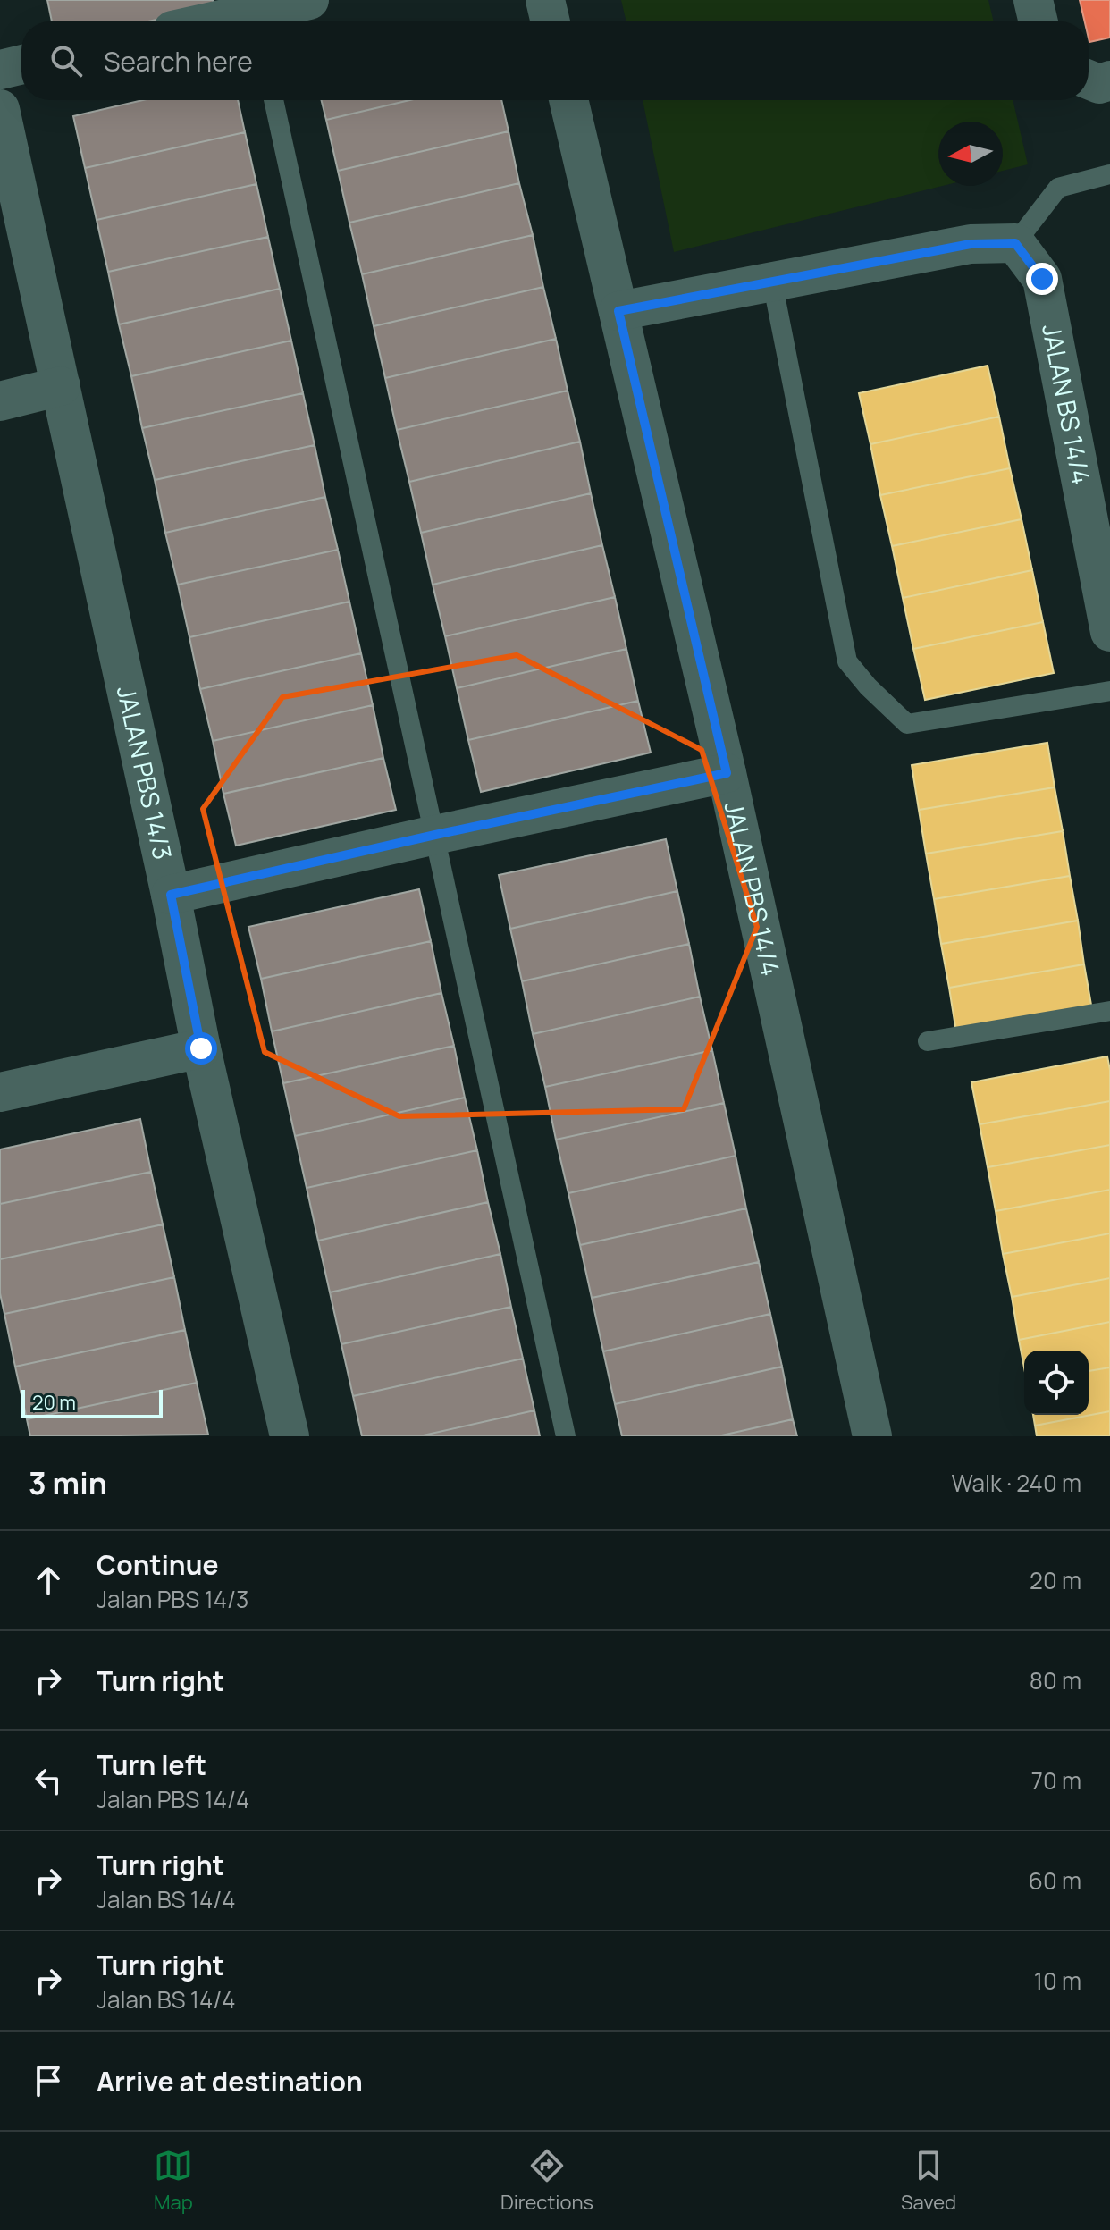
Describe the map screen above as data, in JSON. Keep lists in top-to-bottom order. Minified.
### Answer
{"streets":{"street":["JALAN BS 14/4","JALAN PBS 14/3","JALAN PBS 14/4"]},"scale_bar":"20 m","north":"left","page":{"search":"Search here","scale":"20 m","heading":["3 min","Walk · 240 m"],"list":[["Continue","Jalan PBS 14/3","20 m"],["Turn right","80 m"],["Turn left","Jalan PBS 14/4","70 m"],["Turn right","Jalan BS 14/4","60 m"],["Turn right","Jalan BS 14/4","10 m"],"Arrive at destination"],"nav":["Map","Directions","Saved"]}}
